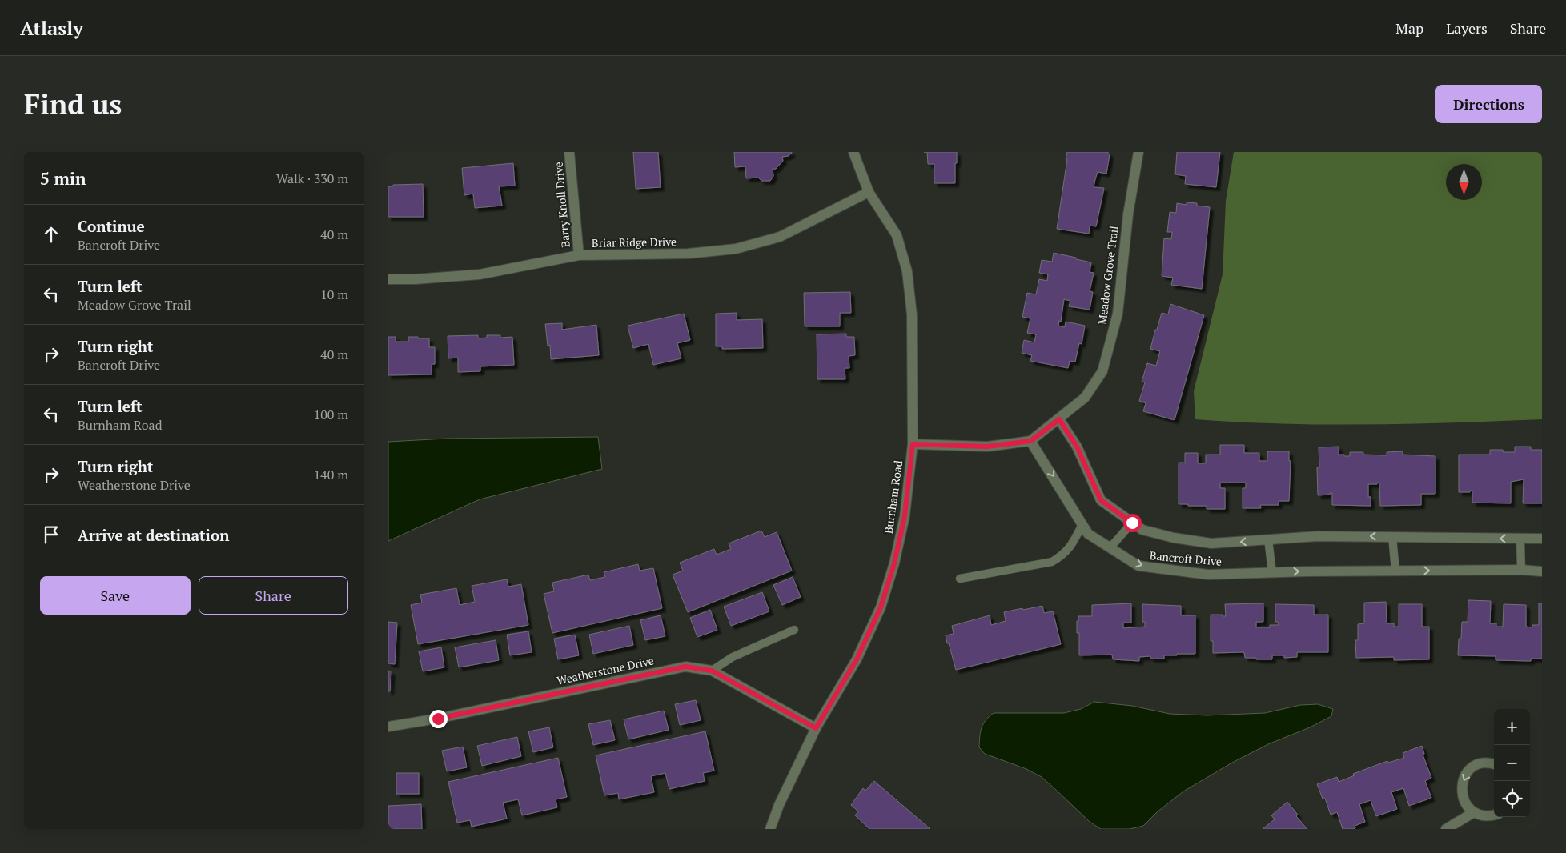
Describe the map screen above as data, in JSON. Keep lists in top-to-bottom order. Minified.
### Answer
{"streets":{"street":["Barry Knoll Drive","Briar Ridge Drive","Meadow Grove Trail","Burnham Road","Bancroft Drive","Weatherstone Drive"]},"crossings":[["Barry Knoll Drive","Briar Ridge Drive"],["Briar Ridge Drive","Burnham Road"],["Meadow Grove Trail","Bancroft Drive"],["Burnham Road","Weatherstone Drive"]],"north":"bottom","page":{"header":"Atlasly","nav":["Map","Layers","Share"],"buttons":["Directions",["Save","Share"]],"title":"Find us","heading":["5 min","Walk · 330 m"],"list":[["Continue","Bancroft Drive","40 m"],["Turn left","Meadow Grove Trail","10 m"],["Turn right","Bancroft Drive","40 m"],["Turn left","Burnham Road","100 m"],["Turn right","Weatherstone Drive","140 m"],"Arrive at destination"],"map_buttons":["+","−"]}}
